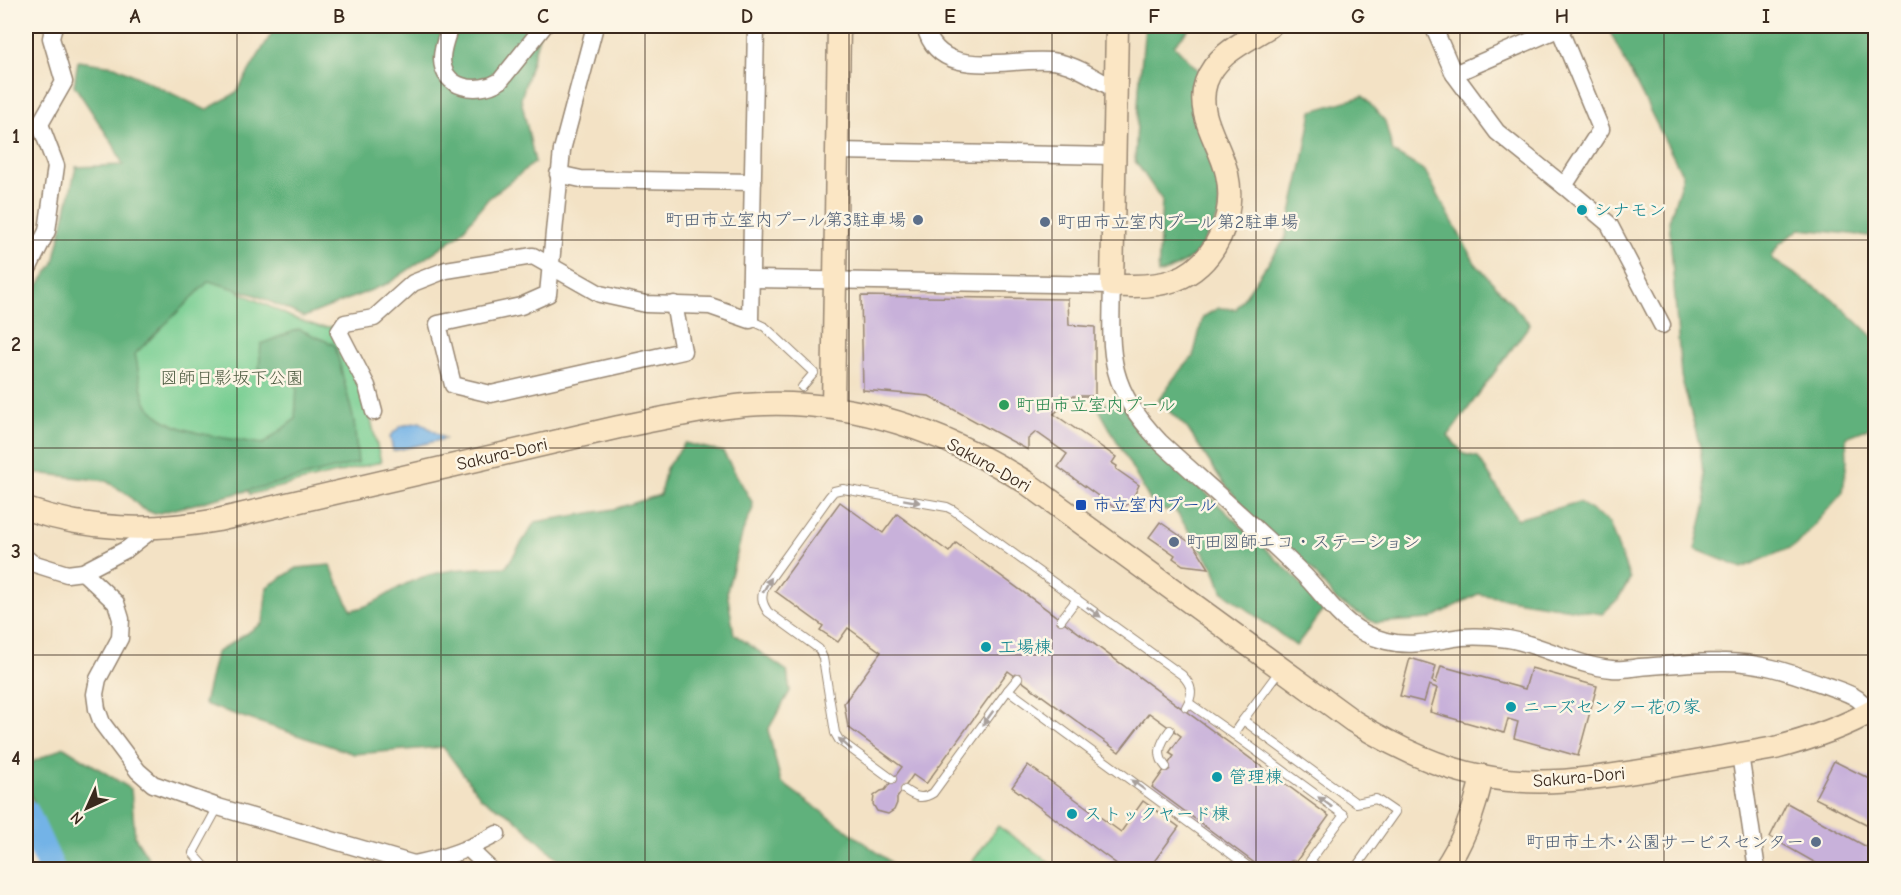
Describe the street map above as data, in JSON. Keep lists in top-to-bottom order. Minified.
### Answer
{"streets":{"street":["Sakura-Dori"]},"parks":["図師日影坂下公園"],"places":{"other":["シナモン","町田市立室内プール第3駐車場","町田市立室内プール第2駐車場","町田市立室内プール","町田図師エコ・ステーション","工場棟","ニーズセンター花の家","管理棟","ストックヤード棟","町田市土木･公園サービスセンター"],"transit":["市立室内プール"]},"north":"bottom left","grid":{"columns":["A","B","C","D","E","F","G","H","I"],"rows":["1","2","3","4"]}}
